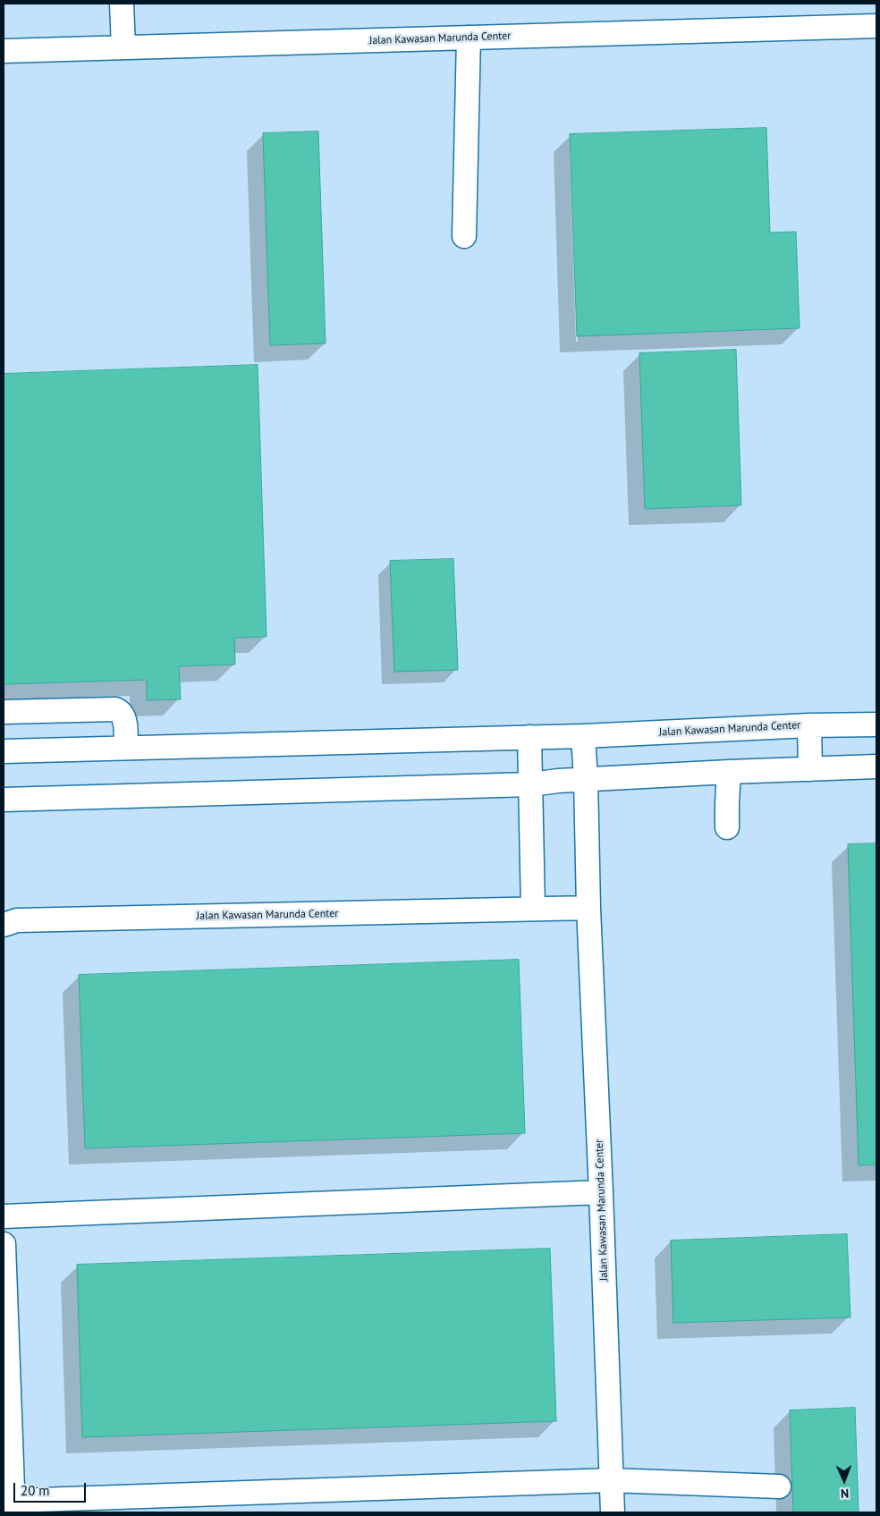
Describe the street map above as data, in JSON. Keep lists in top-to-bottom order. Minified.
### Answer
{"streets":{"lane":["Jalan Kawasan Marunda Center"]},"scale_bar":"20 m","north":"bottom"}
